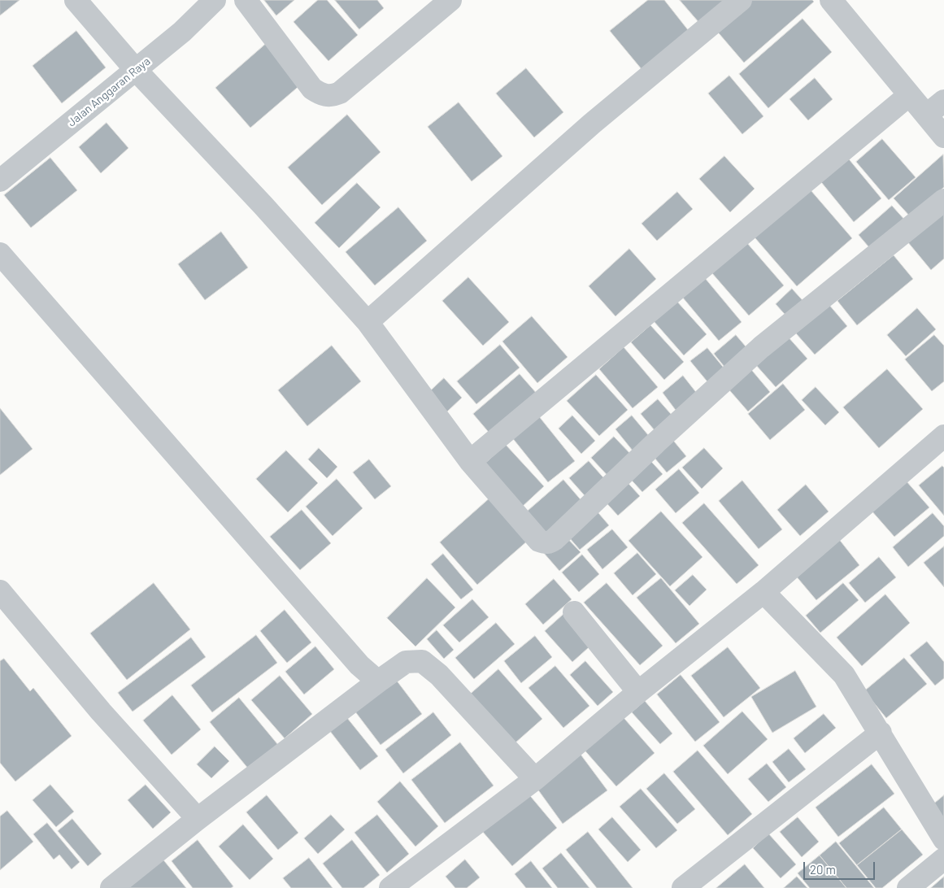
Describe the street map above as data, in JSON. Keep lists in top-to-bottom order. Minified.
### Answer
{"streets":{"street":["Jalan Anggaran Raya"]},"scale_bar":"20 m"}
